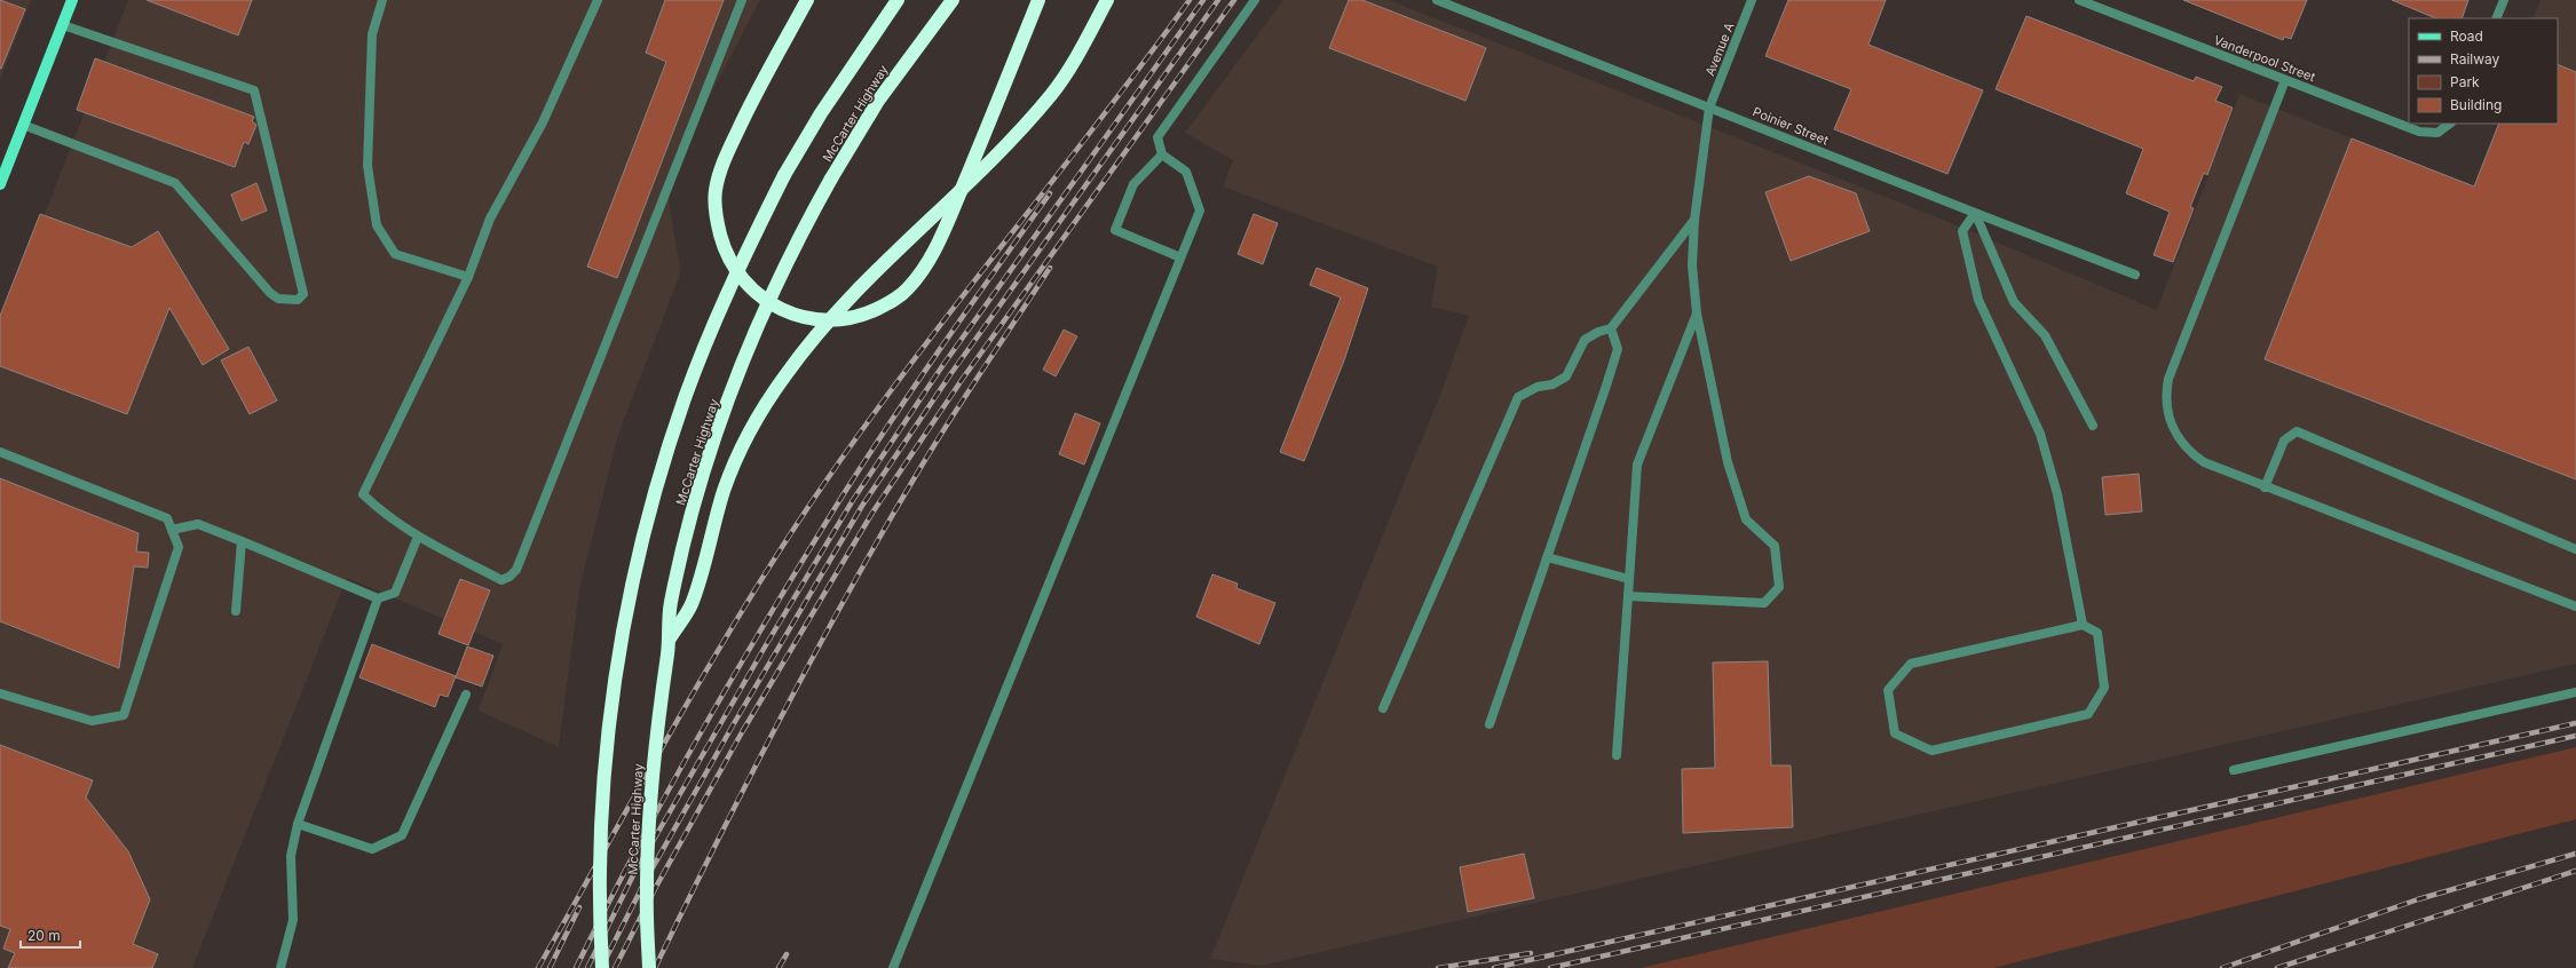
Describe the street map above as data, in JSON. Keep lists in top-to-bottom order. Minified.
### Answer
{"streets":{"highway":["McCarter Highway"],"street":["Avenue A","Vanderpool Street","Poinier Street"]},"crossings":[["Avenue A","Poinier Street"]],"legend":["Road","Railway","Park","Building"],"scale_bar":"20 m"}
